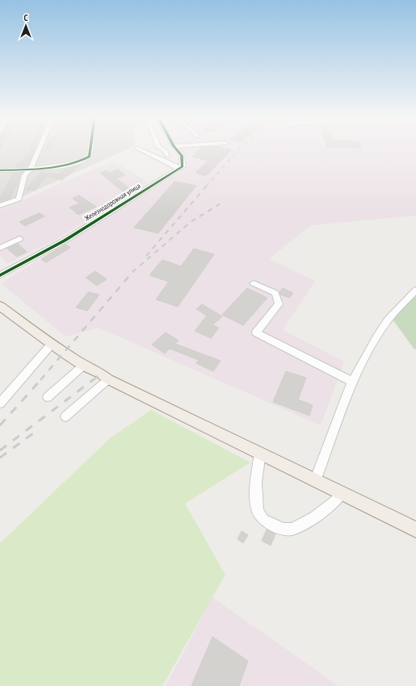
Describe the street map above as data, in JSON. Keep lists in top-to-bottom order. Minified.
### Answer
{"streets":{"street":["Железнодорожная улица"]},"north":"top"}
